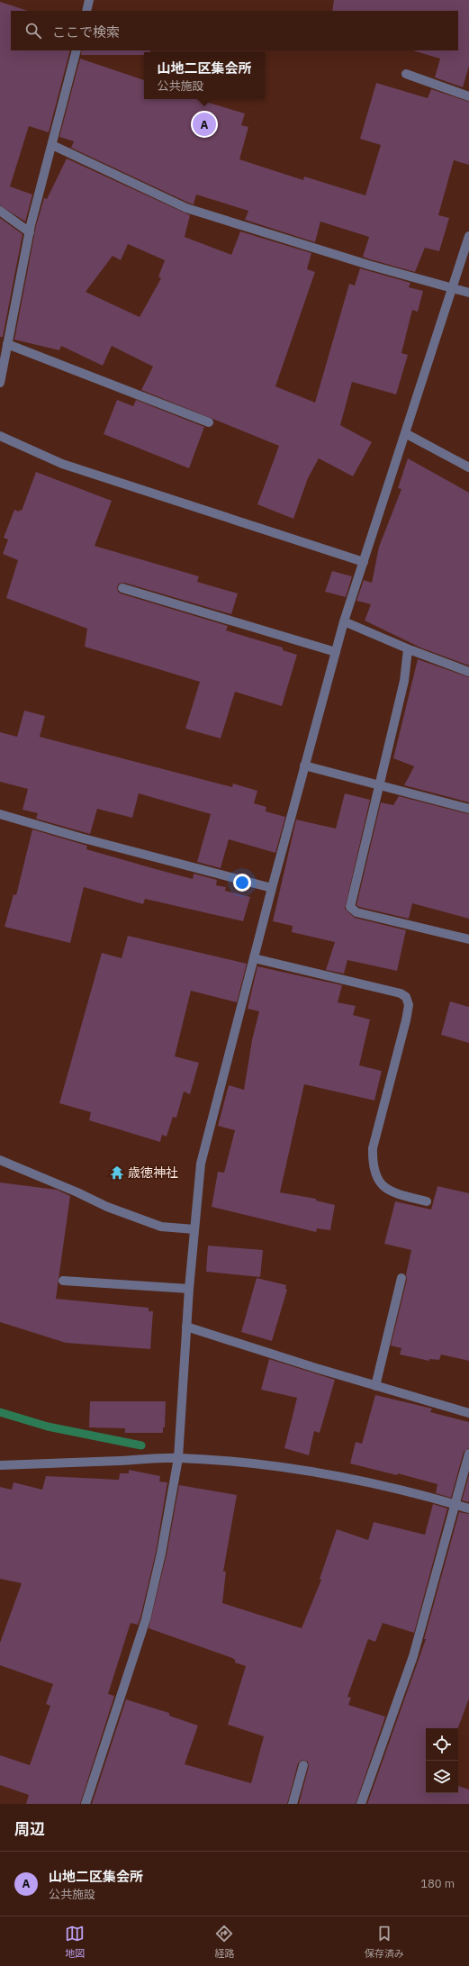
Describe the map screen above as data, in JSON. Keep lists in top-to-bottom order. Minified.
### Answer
{"places":{"temple":["歳徳神社"]},"page":{"search":"ここで検索","popup":["山地二区集会所","公共施設"],"pins":"A","heading":"周辺","list":[{"mark":"A","name":"山地二区集会所","note":"公共施設","value":"180 m"}],"nav":["地図","経路","保存済み"]}}
